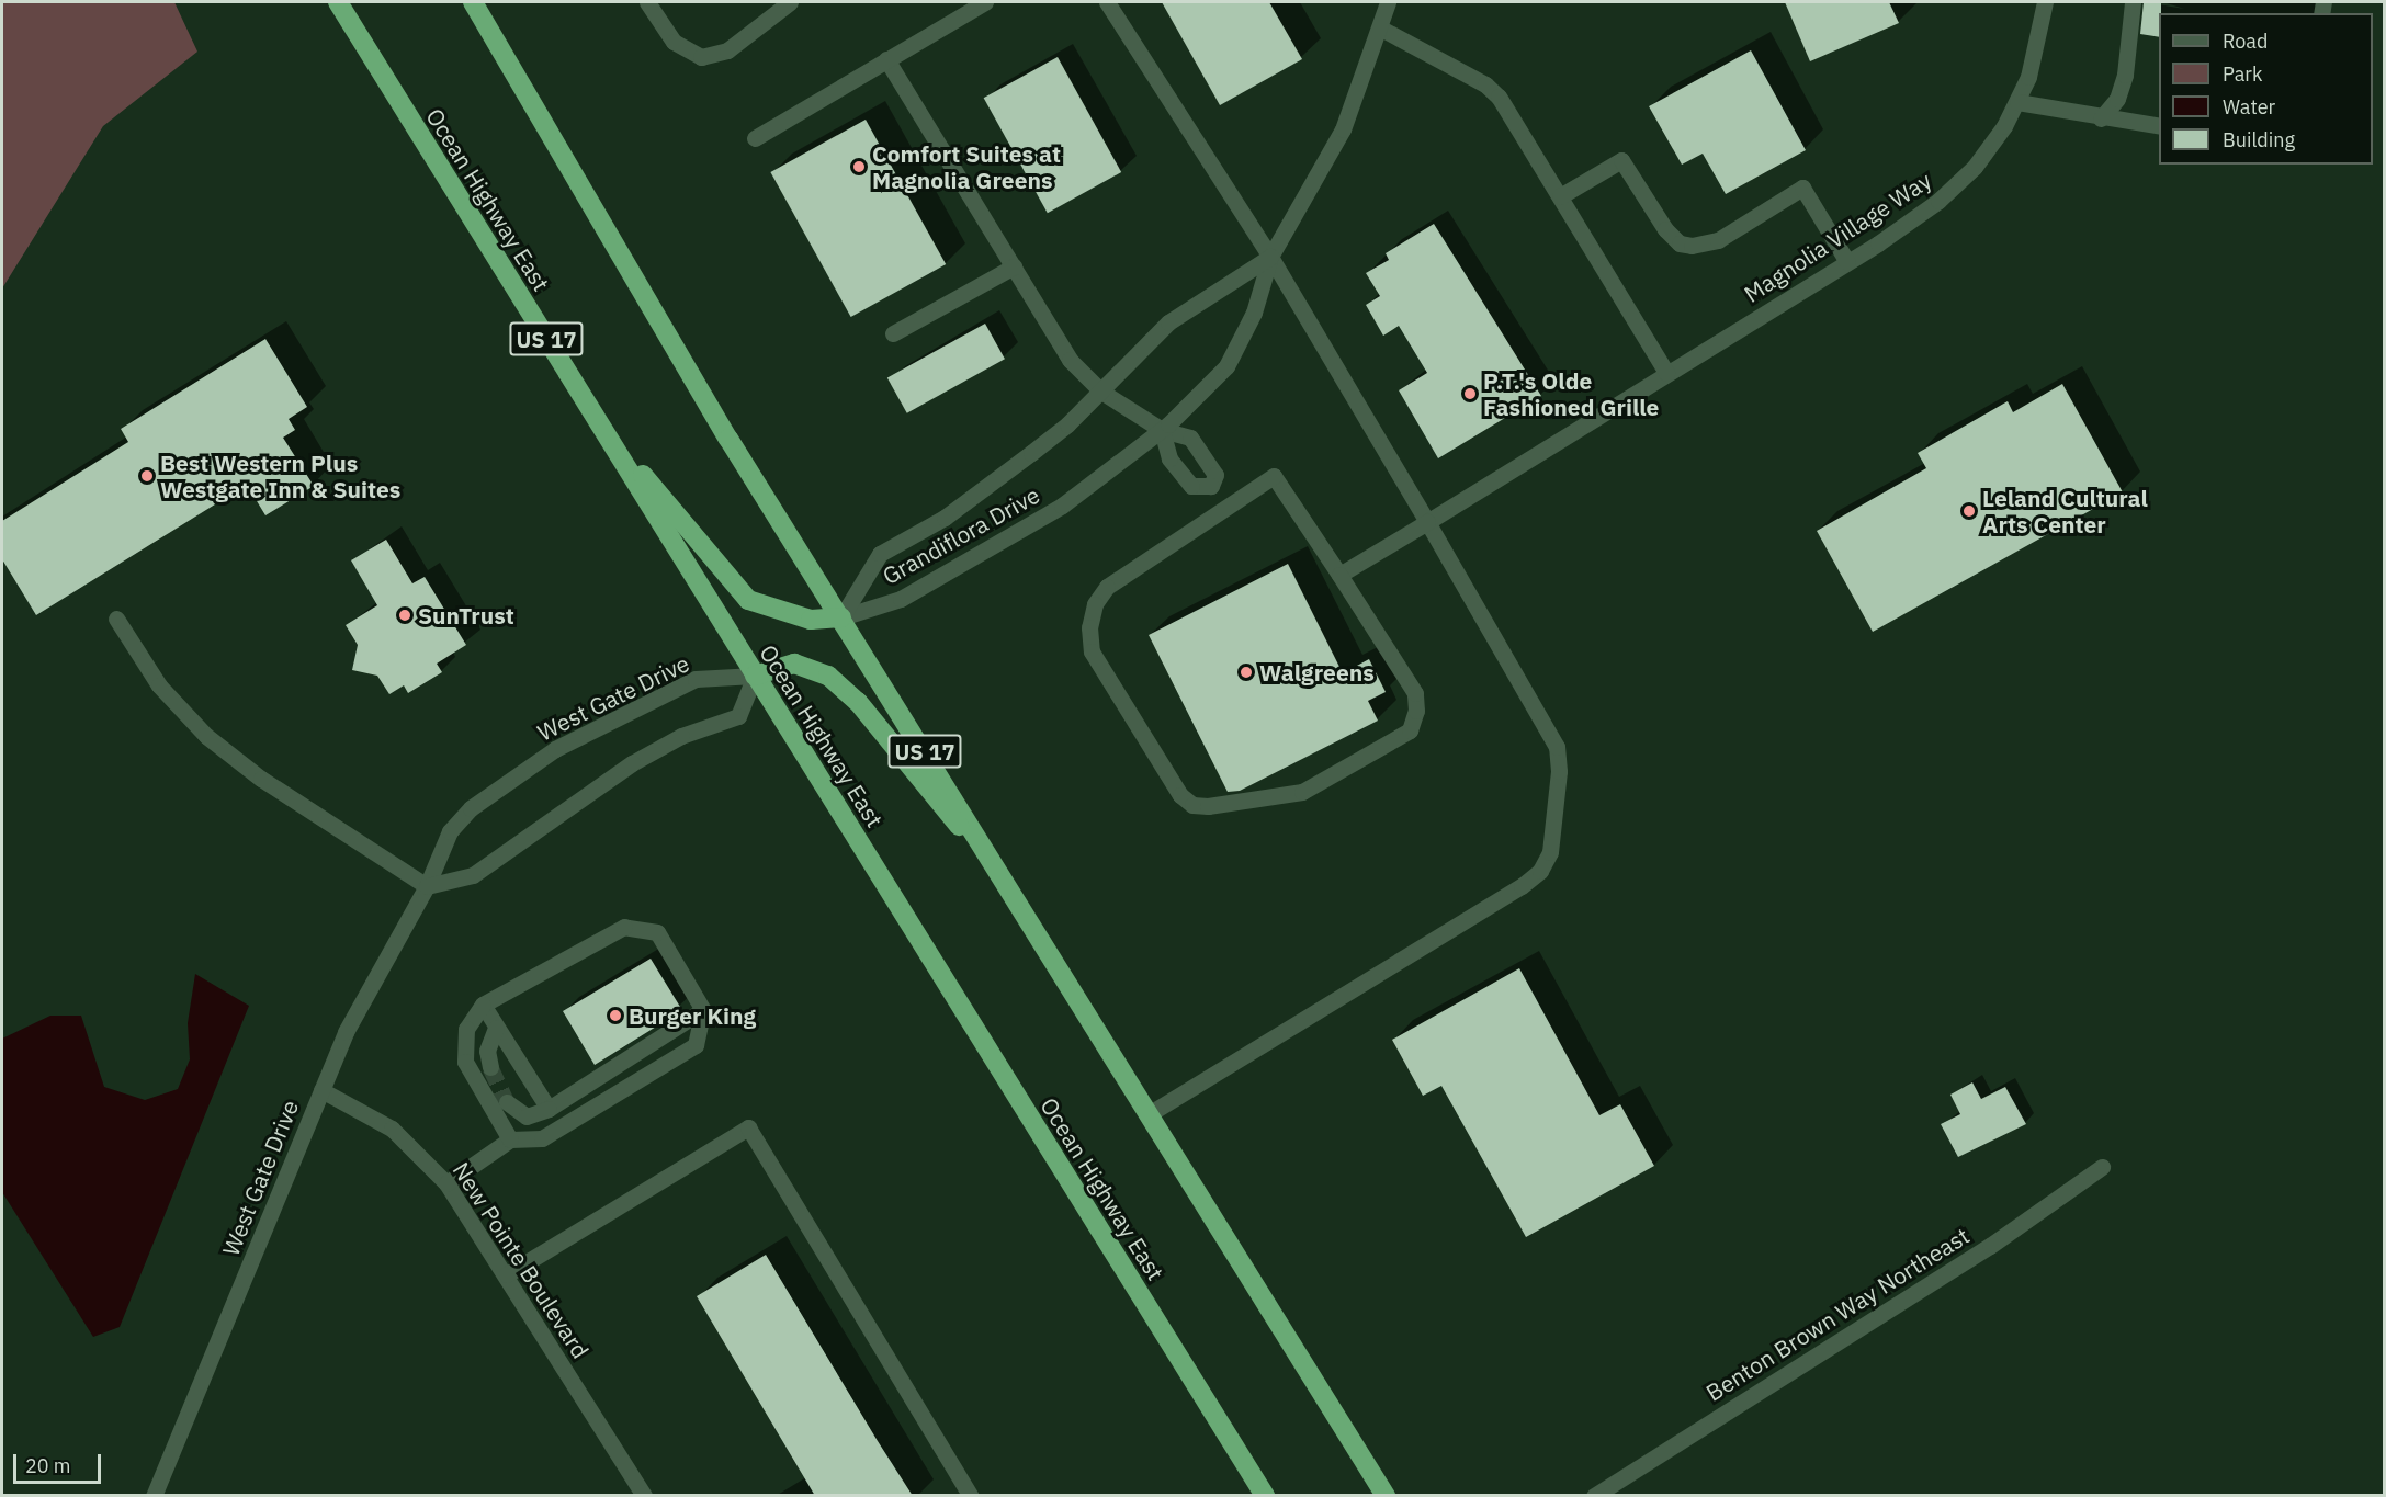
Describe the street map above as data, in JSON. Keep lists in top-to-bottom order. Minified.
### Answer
{"streets":{"highway":["Ocean Highway East","US 17"],"street":["Magnolia Village Way","Grandiflora Drive","West Gate Drive","New Pointe Boulevard","Benton Brown Way Northeast"]},"crossings":[["Ocean Highway East","West Gate Drive"],["US 17","Grandiflora Drive"],["West Gate Drive","New Pointe Boulevard"]],"places":["Comfort Suites at Magnolia Greens","P.T.'s Olde Fashioned Grille","Best Western Plus Westgate Inn & Suites","Leland Cultural Arts Center","SunTrust","Walgreens","Burger King"],"legend":["Road","Park","Water","Building"],"scale_bar":"20 m"}
